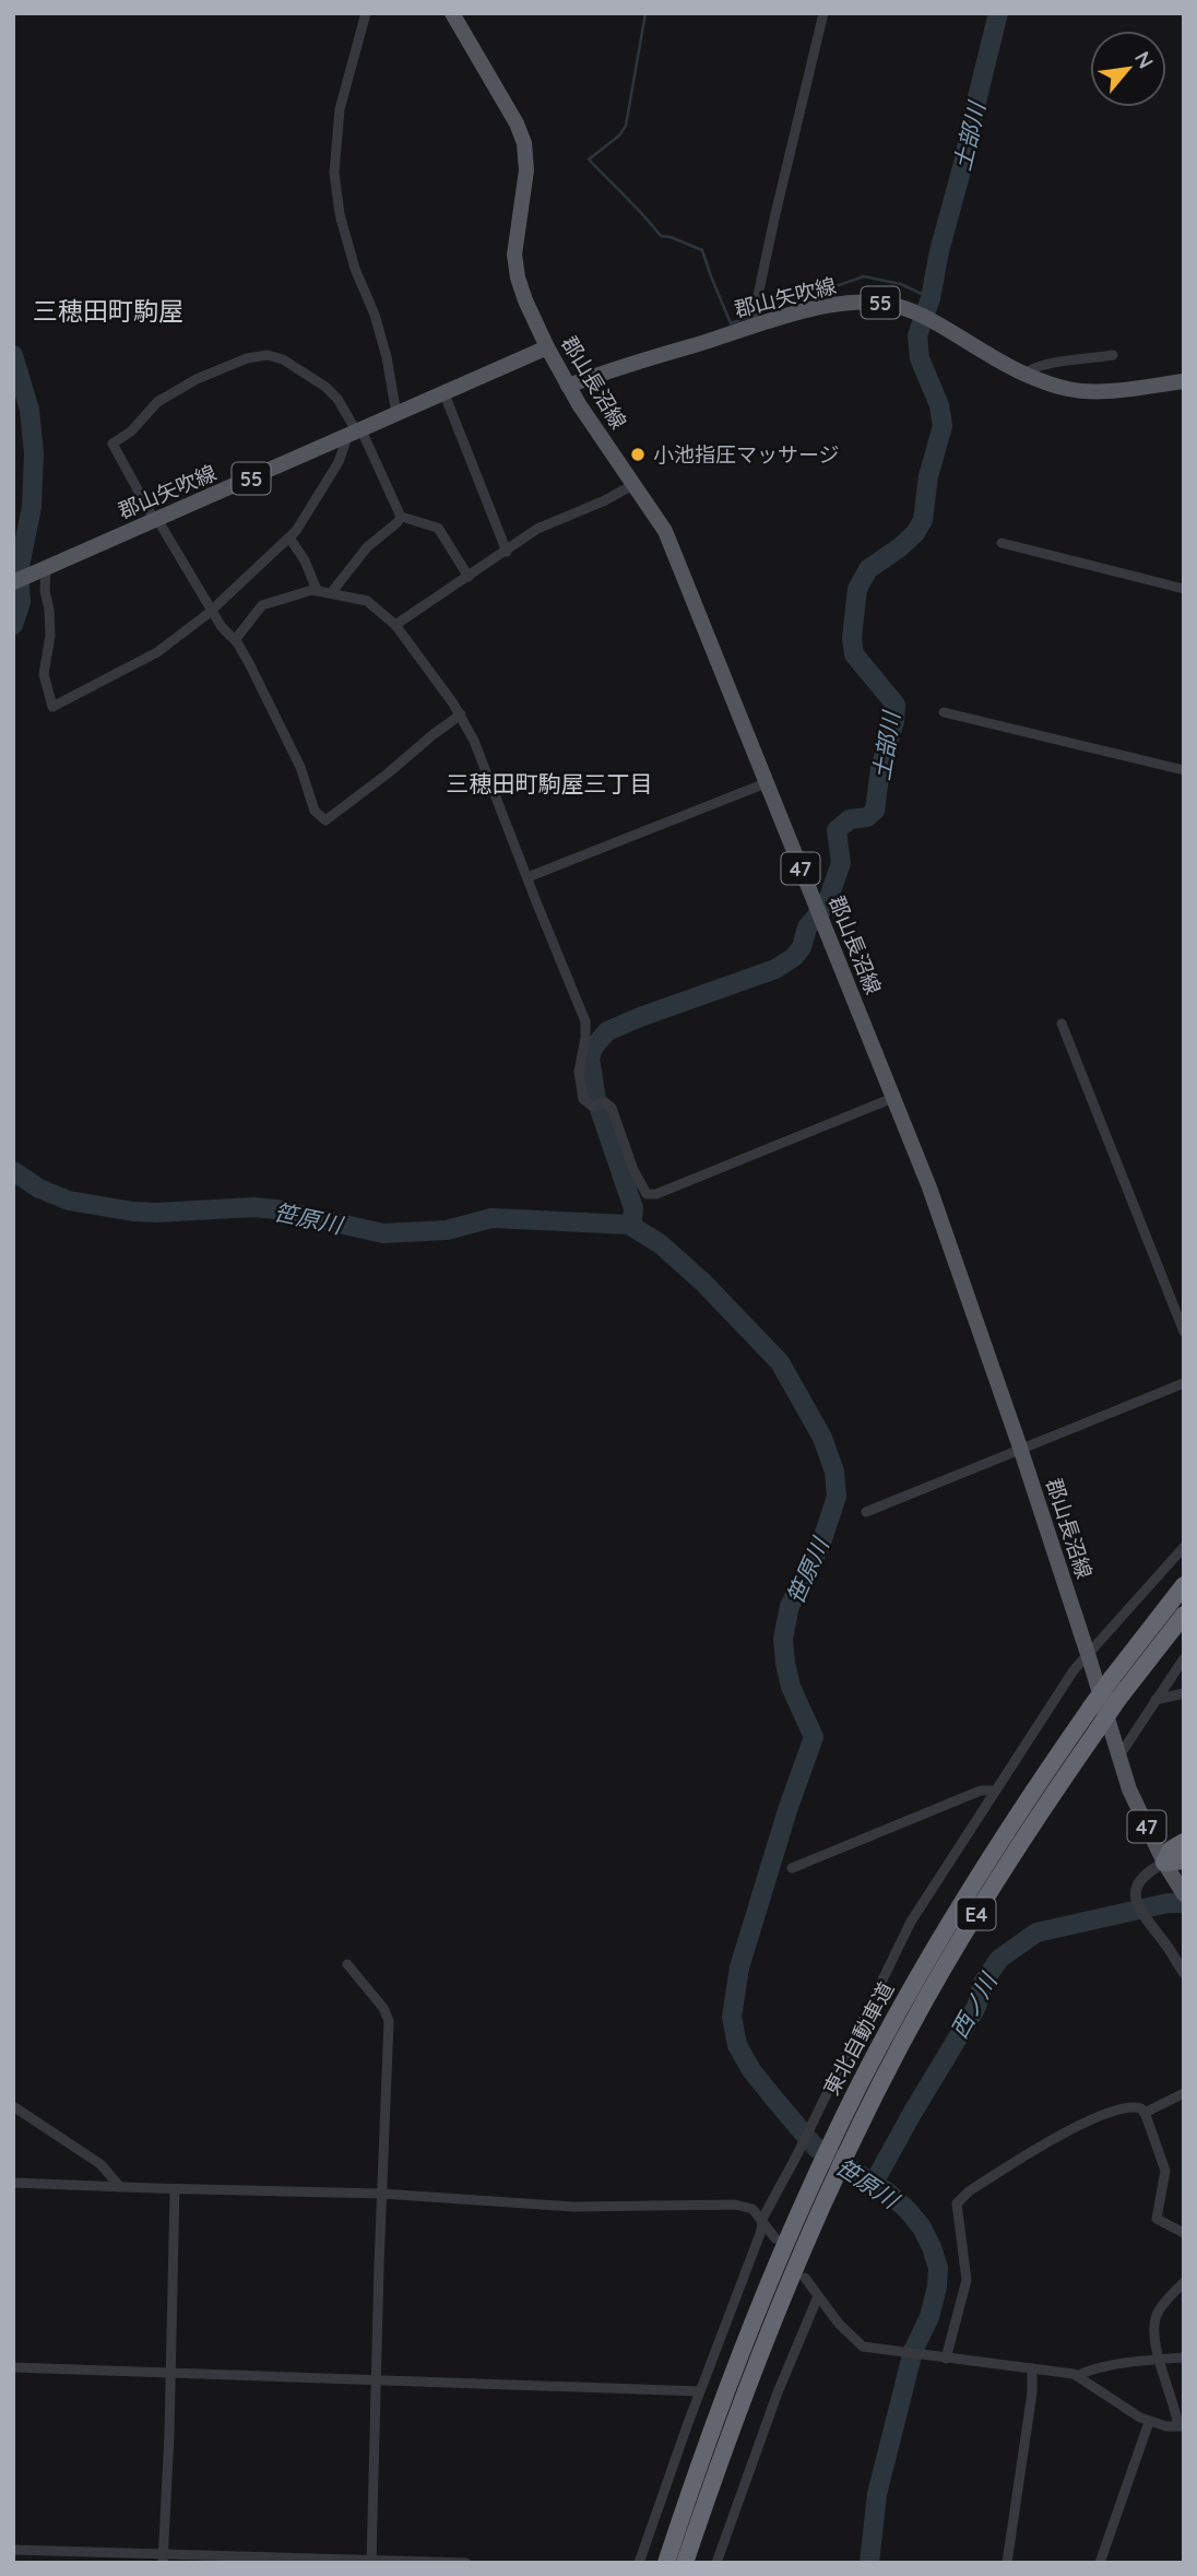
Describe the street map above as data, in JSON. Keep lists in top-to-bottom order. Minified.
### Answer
{"streets":{"highway":["E4","東北自動車道"],"main road":["郡山矢吹線","55","郡山長沼線","47"]},"crossings":[["郡山矢吹線","郡山長沼線"]],"districts":["三穂田町駒屋","三穂田町駒屋三丁目"],"water":["土部川","笹原川","西ノ川"],"places":["小池指圧マッサージ"],"north":"top right"}
